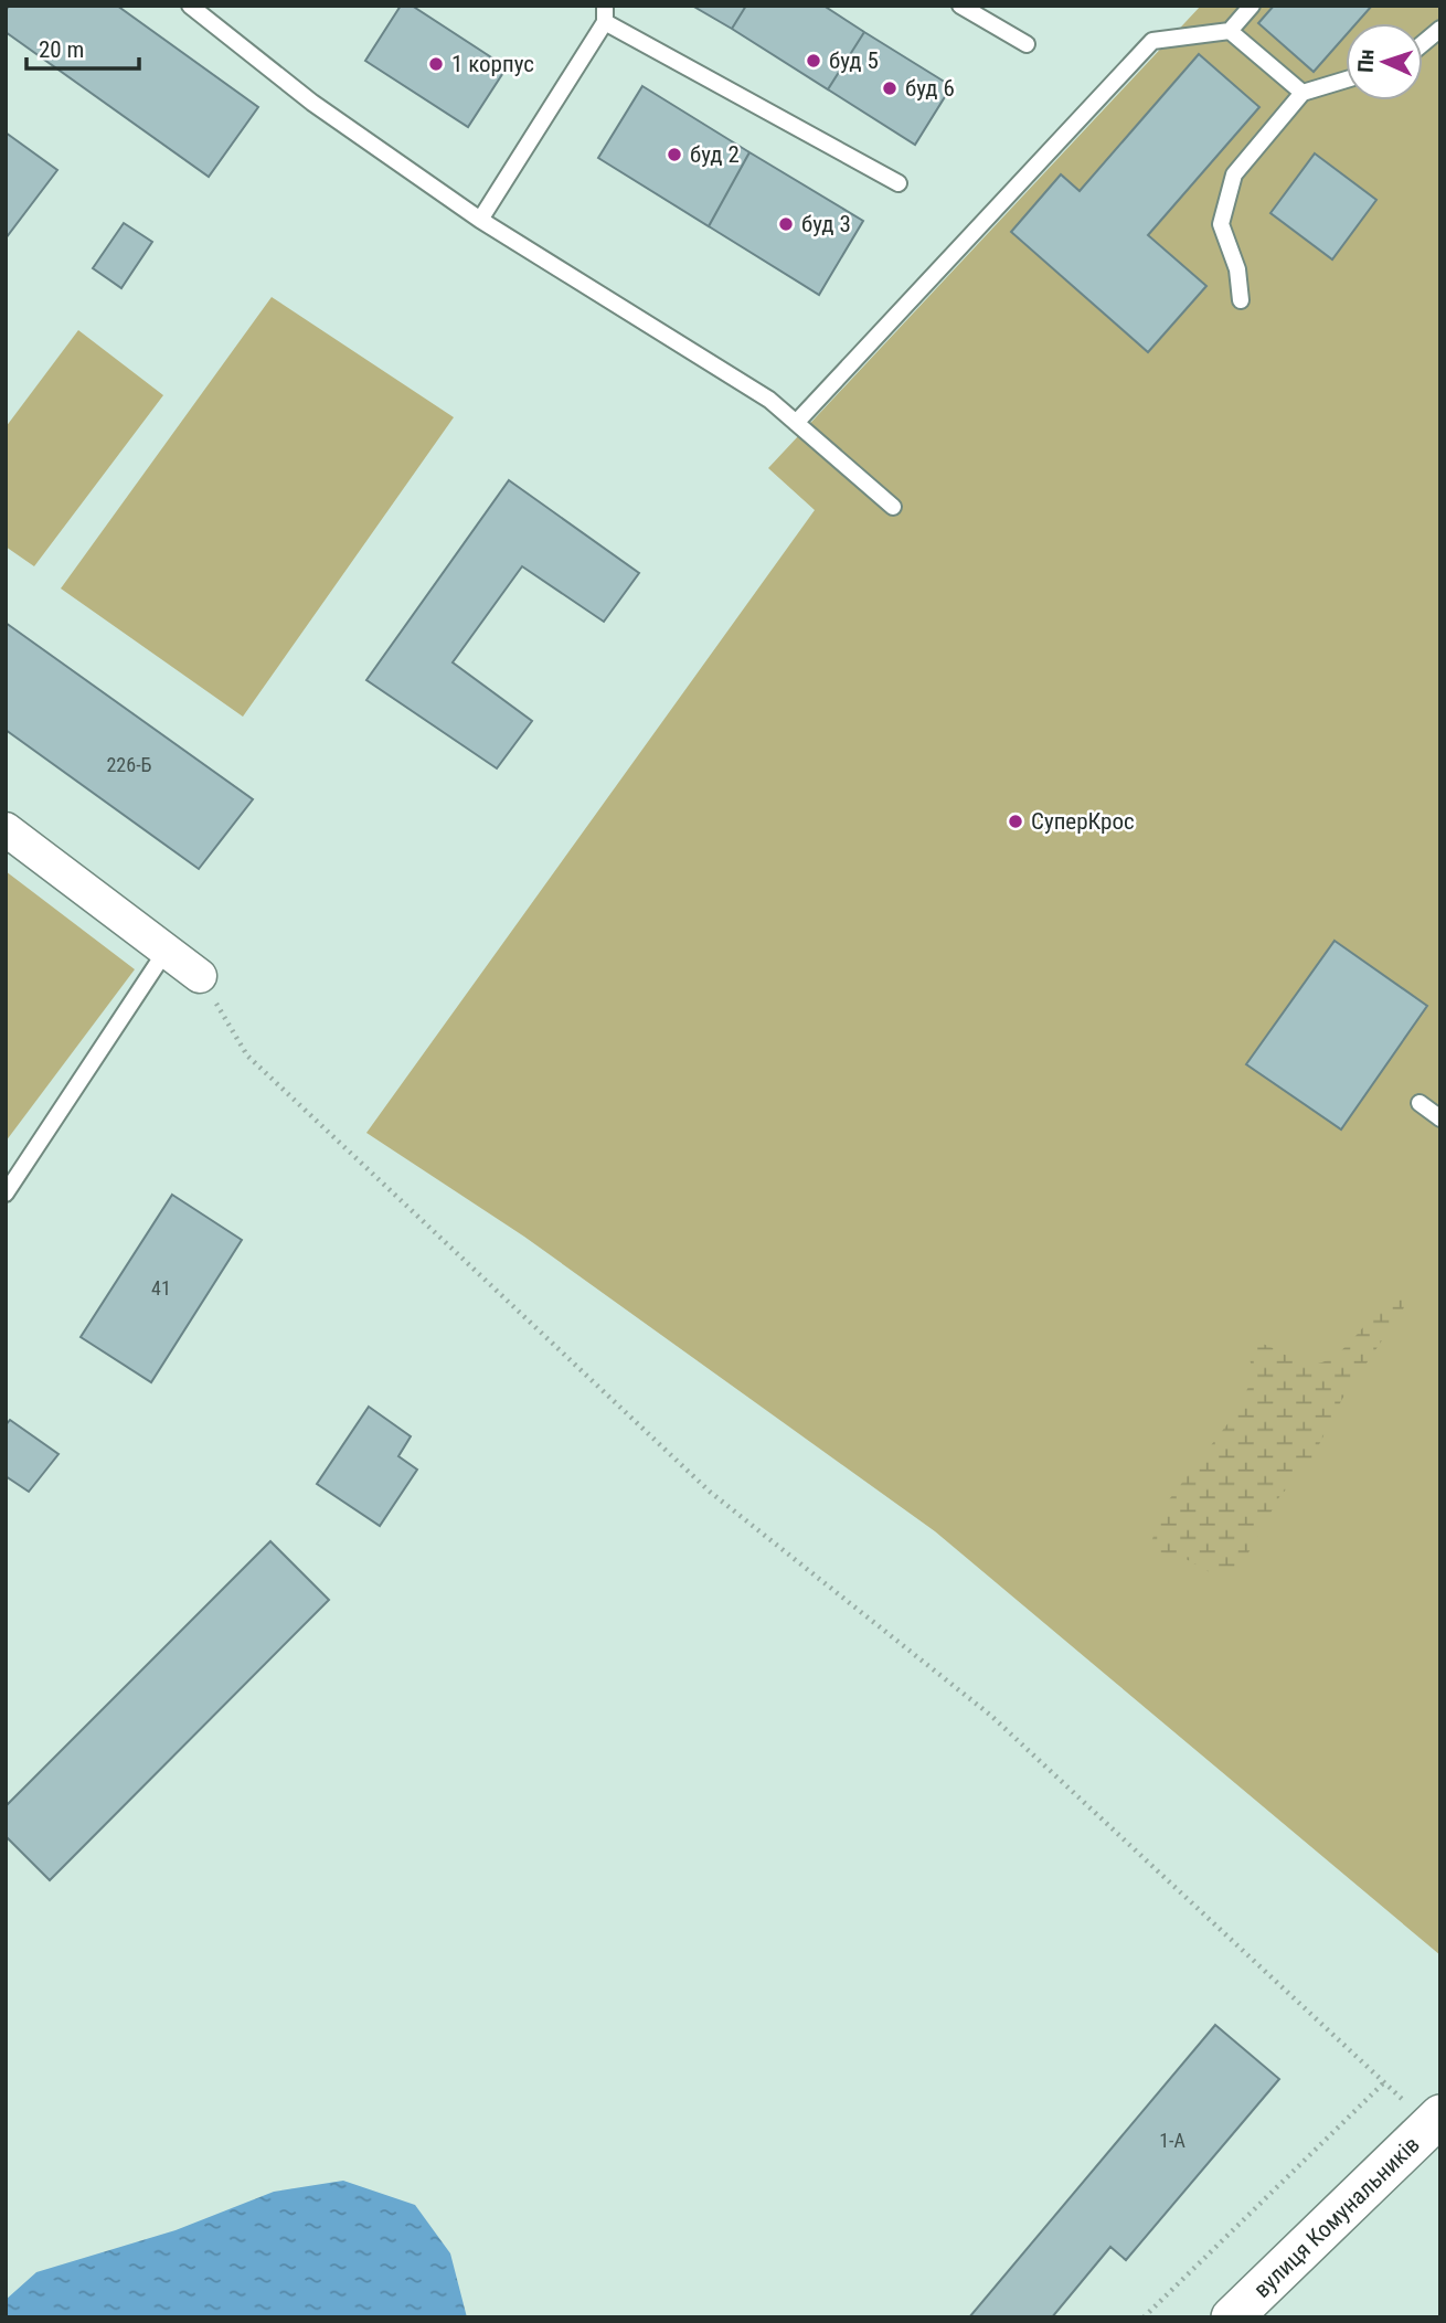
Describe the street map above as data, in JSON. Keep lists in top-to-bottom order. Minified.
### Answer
{"streets":{"street":["вулиця Комунальників"]},"places":["буд 5","1 корпус","буд 6","буд 2","буд 3","СуперКрос"],"house_numbers":["226-Б","41","1-А"],"scale_bar":"20 m","north":"left"}
